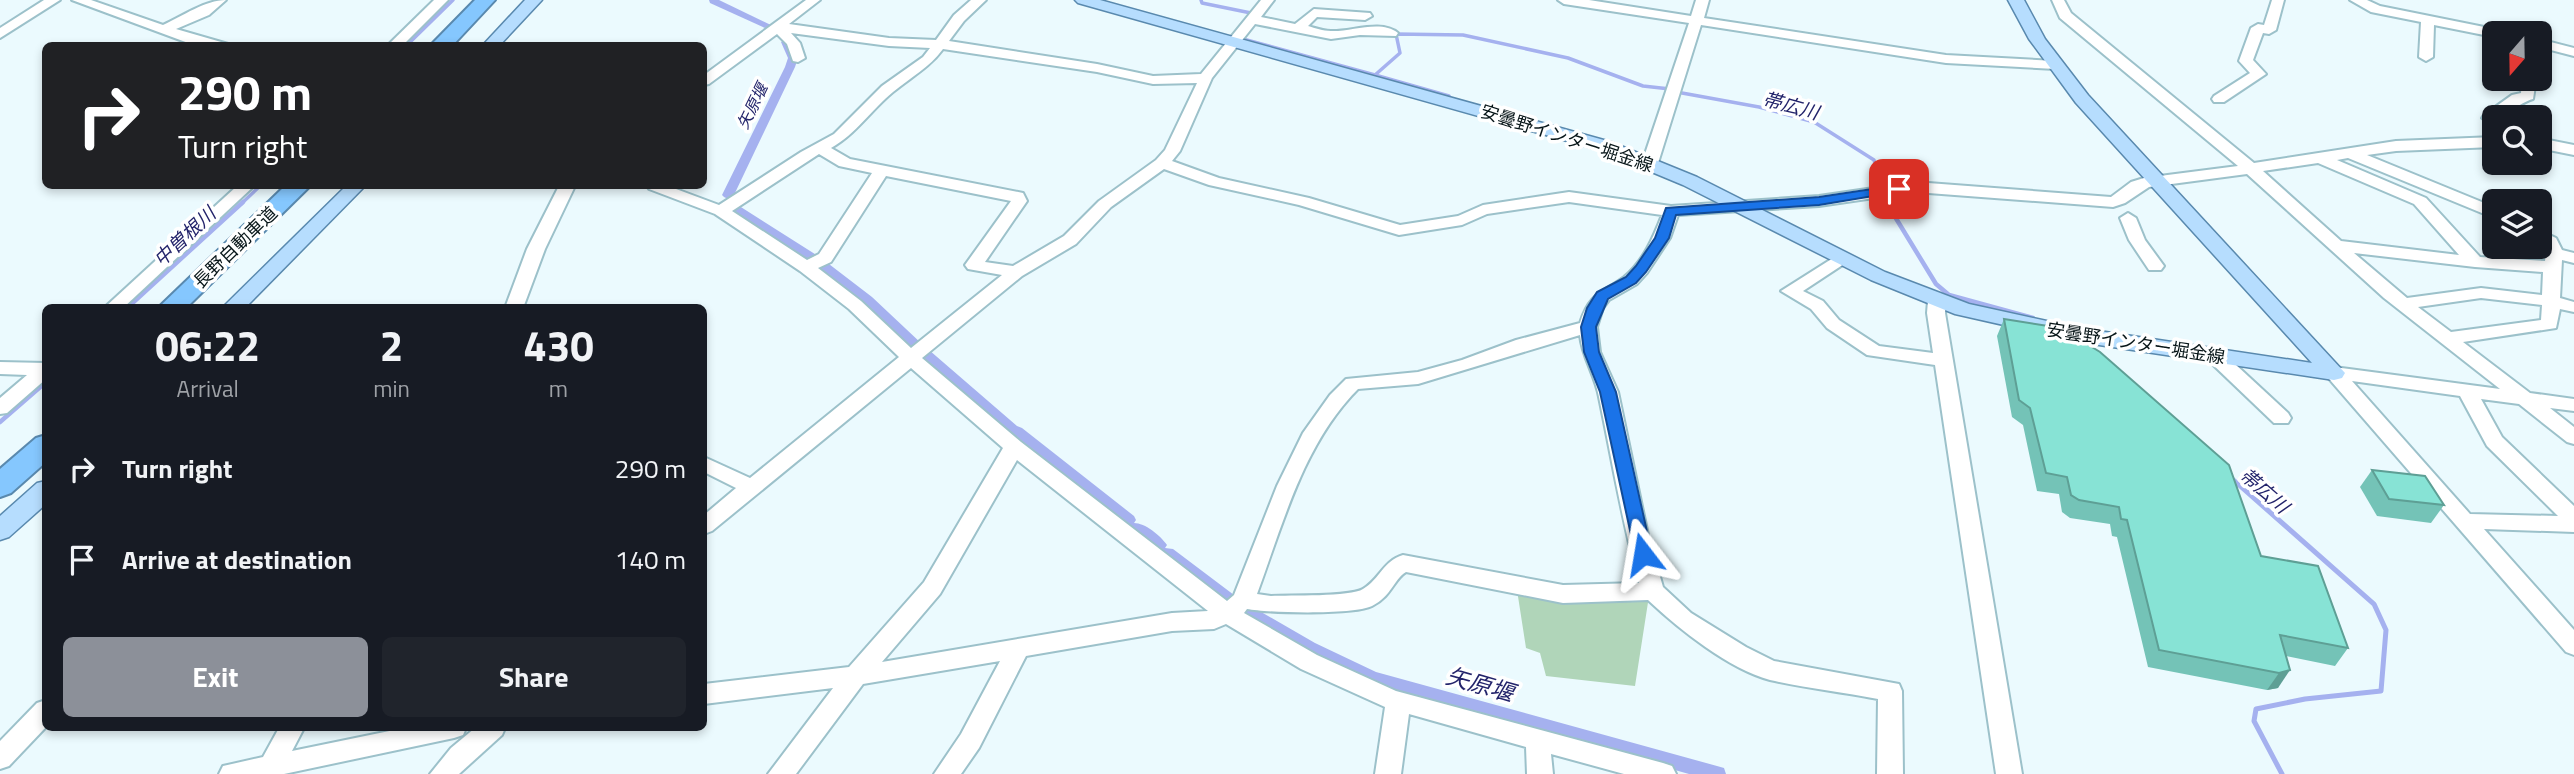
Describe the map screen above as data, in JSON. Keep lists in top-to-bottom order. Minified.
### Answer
{"streets":{"highway":["長野自動車道"],"main road":["安曇野インター堀金線"]},"water":["帯広川","矢原堰","中曽根川"],"north":"bottom","page":{"turn":["290 m","Turn right"],"eta":["06:22","Arrival","2","min","430","m"],"list":[{"name":"Turn right","value":"290 m"},{"name":"Arrive at destination","value":"140 m"}],"buttons":["Exit","Share"]}}
